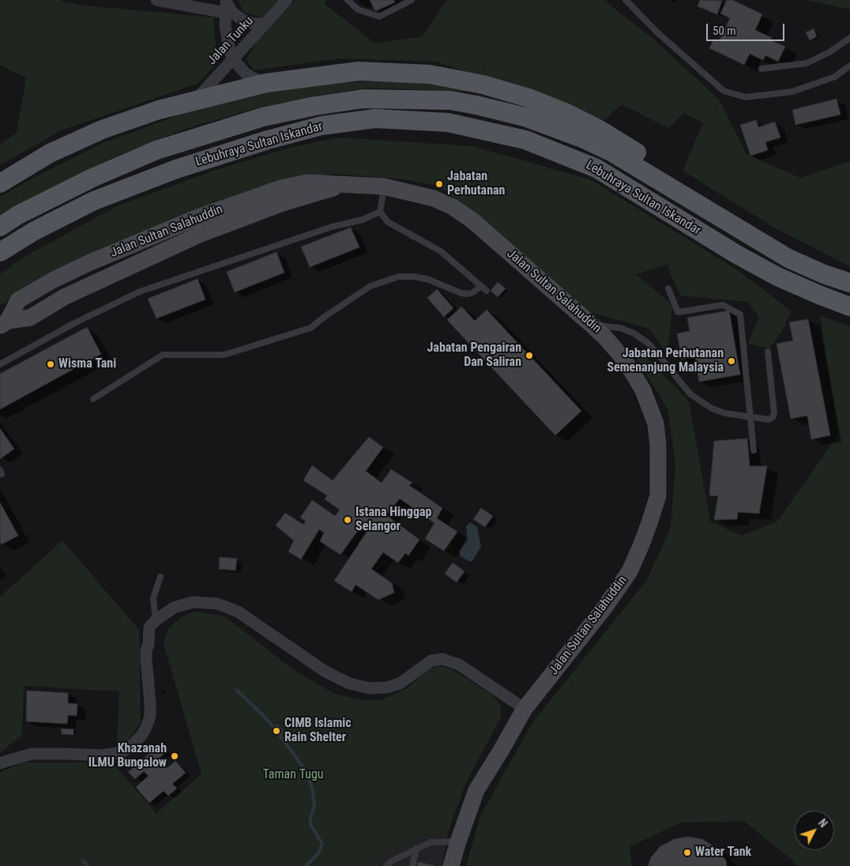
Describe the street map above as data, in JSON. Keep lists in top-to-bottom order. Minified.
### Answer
{"streets":{"main road":["Lebuhraya Sultan Iskandar"],"street":["Jalan Tunku","Jalan Sultan Salahuddin"]},"parks":["Taman Tugu"],"places":["Jabatan Perhutanan","Jabatan Pengairan Dan Saliran","Jabatan Perhutanan Semenanjung Malaysia","Wisma Tani","Istana Hinggap Selangor","CIMB Islamic Rain Shelter","Khazanah ILMU Bungalow","Water Tank"],"scale_bar":"50 m","north":"top right"}
